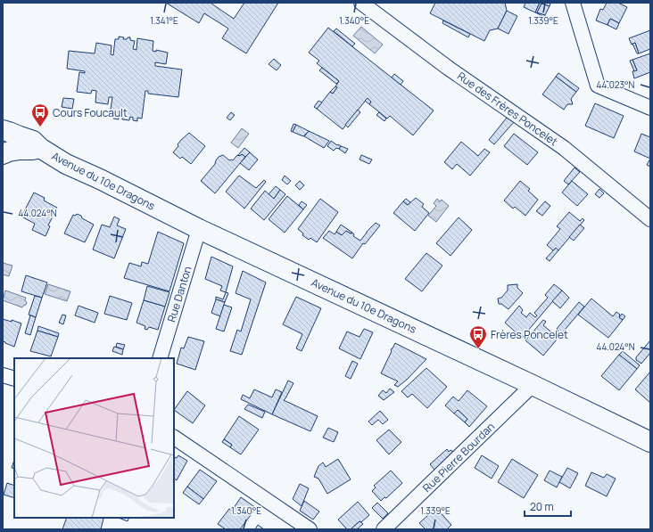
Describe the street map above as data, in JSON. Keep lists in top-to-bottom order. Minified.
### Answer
{"streets":{"main road":["Avenue du 10e Dragons"],"street":["Rue des Frères Poncelet","Rue Danton","Rue Pierre Bourdan"]},"crossings":[["Avenue du 10e Dragons","Rue Danton"],["Avenue du 10e Dragons","Rue Pierre Bourdan"]],"places":{"bus stop":["Cours Foucault","Frères Poncelet"]},"scale_bar":"20 m","coordinates":["1.341°E","1.340°E","1.339°E","44.023°N","44.024°N"]}
